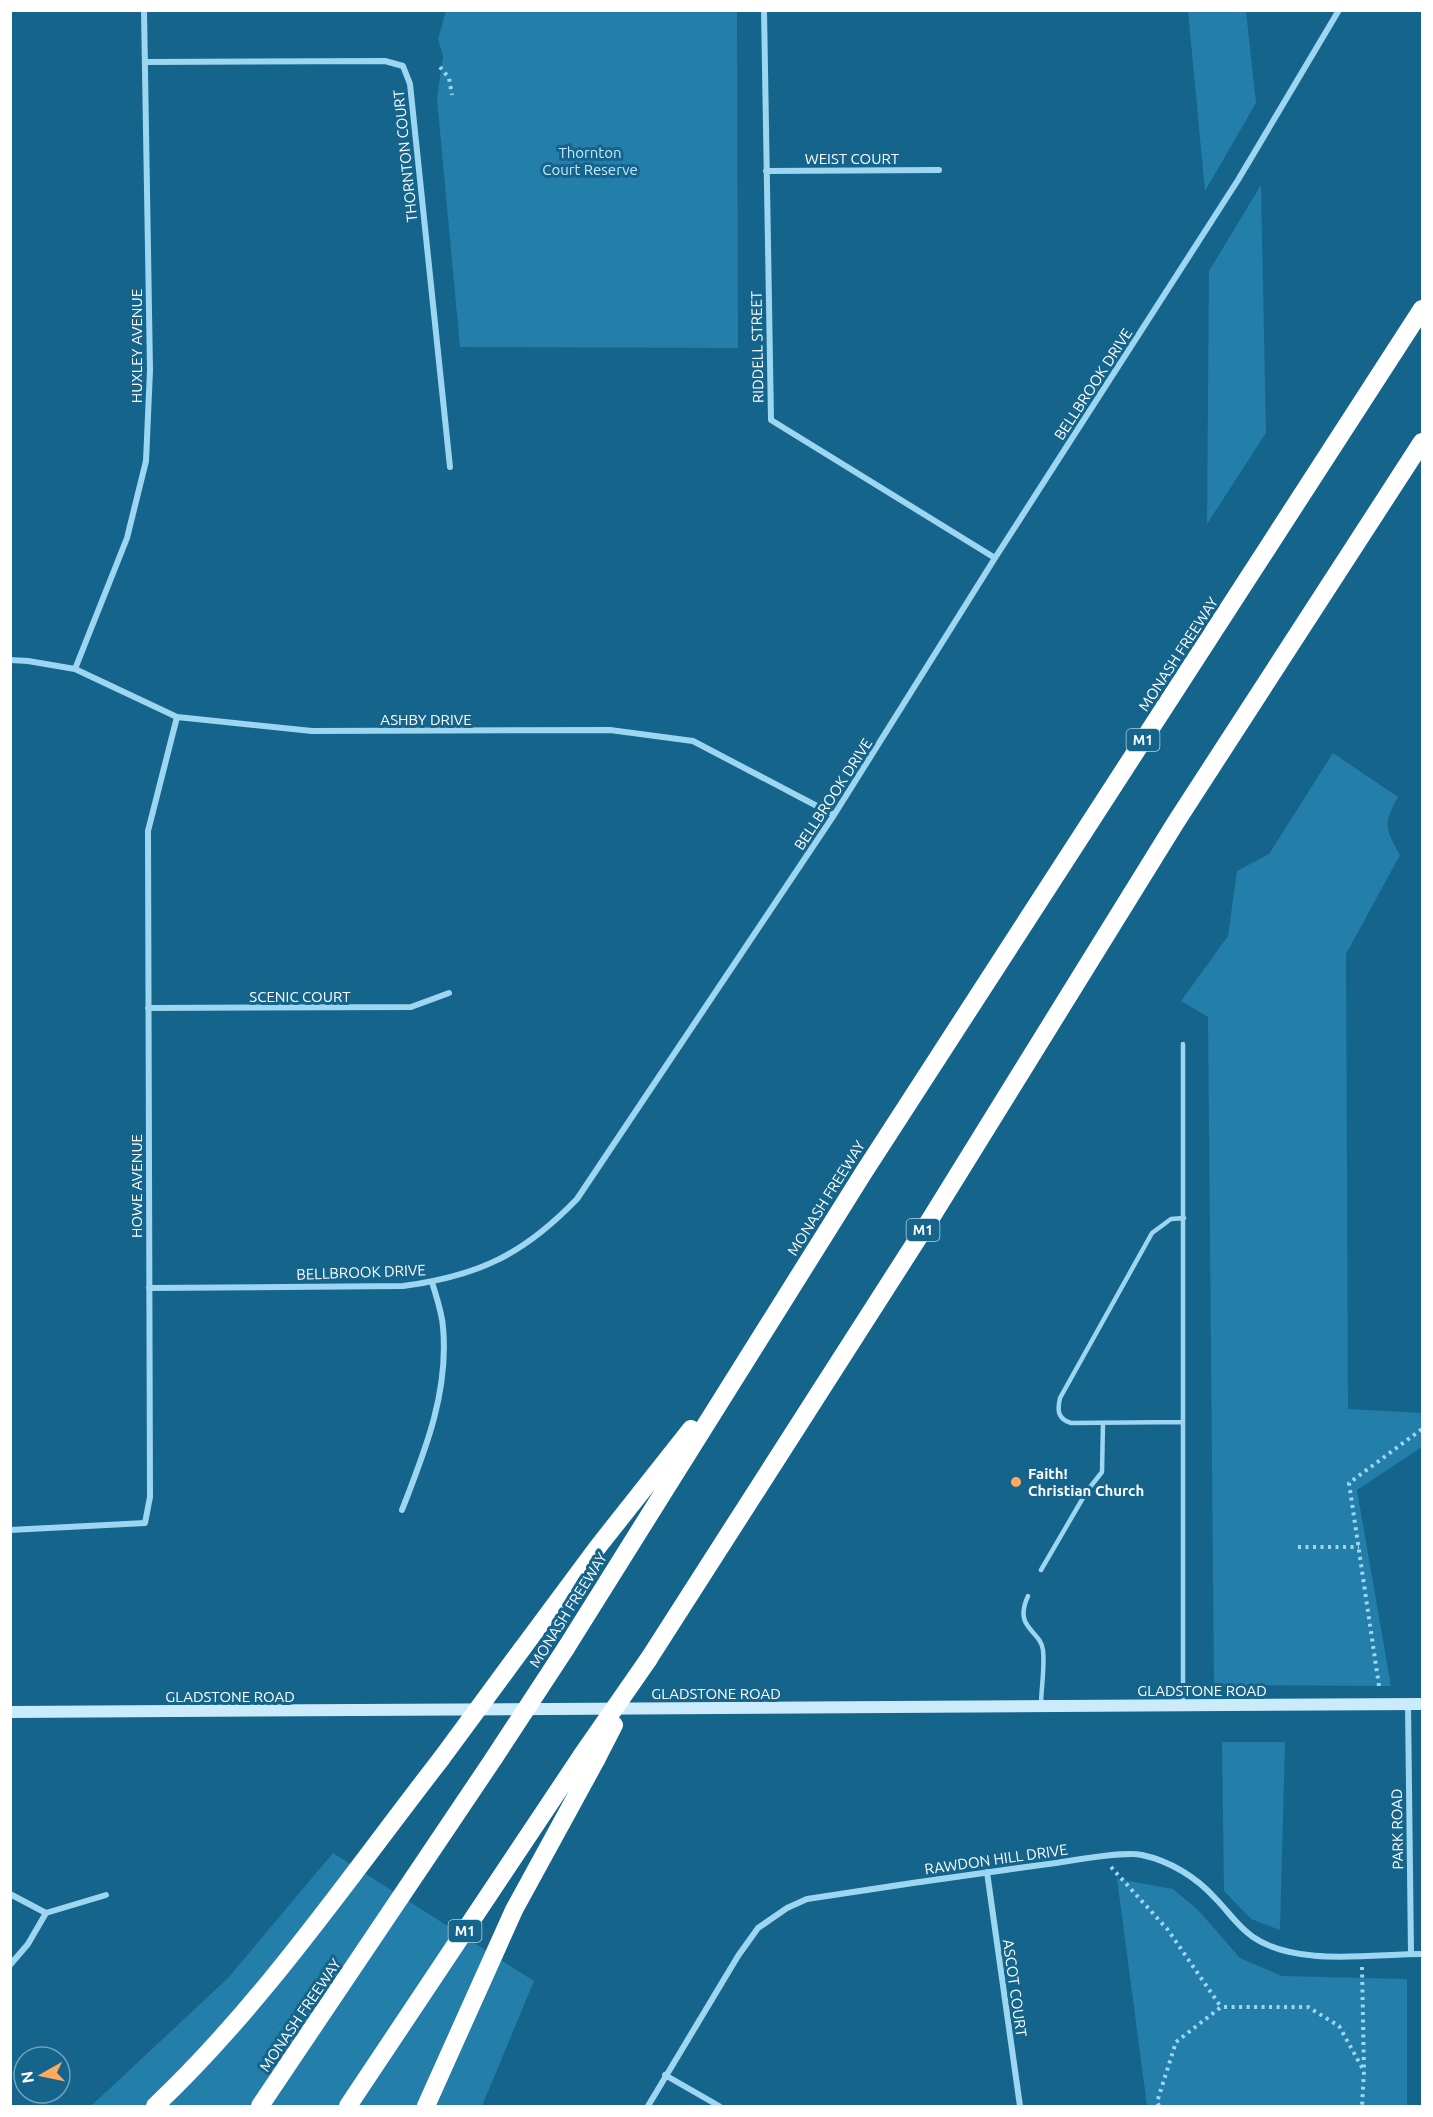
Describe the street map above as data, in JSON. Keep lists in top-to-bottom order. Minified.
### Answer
{"streets":{"highway":["MONASH FREEWAY","M1"],"main road":["GLADSTONE ROAD"],"street":["THORNTON COURT","WEIST COURT","HUXLEY AVENUE","RIDDELL STREET","BELLBROOK DRIVE","ASHBY DRIVE","SCENIC COURT","HOWE AVENUE","PARK ROAD","RAWDON HILL DRIVE","ASCOT COURT"]},"crossings":[["THORNTON COURT","HUXLEY AVENUE"],["WEIST COURT","RIDDELL STREET"],["HUXLEY AVENUE","ASHBY DRIVE"],["RIDDELL STREET","BELLBROOK DRIVE"],["BELLBROOK DRIVE","ASHBY DRIVE"],["BELLBROOK DRIVE","HOWE AVENUE"],["ASHBY DRIVE","HOWE AVENUE"],["SCENIC COURT","HOWE AVENUE"],["GLADSTONE ROAD","PARK ROAD"],["PARK ROAD","RAWDON HILL DRIVE"],["RAWDON HILL DRIVE","ASCOT COURT"]],"parks":["Thornton Court Reserve"],"places":["Faith! Christian Church"],"north":"left"}
